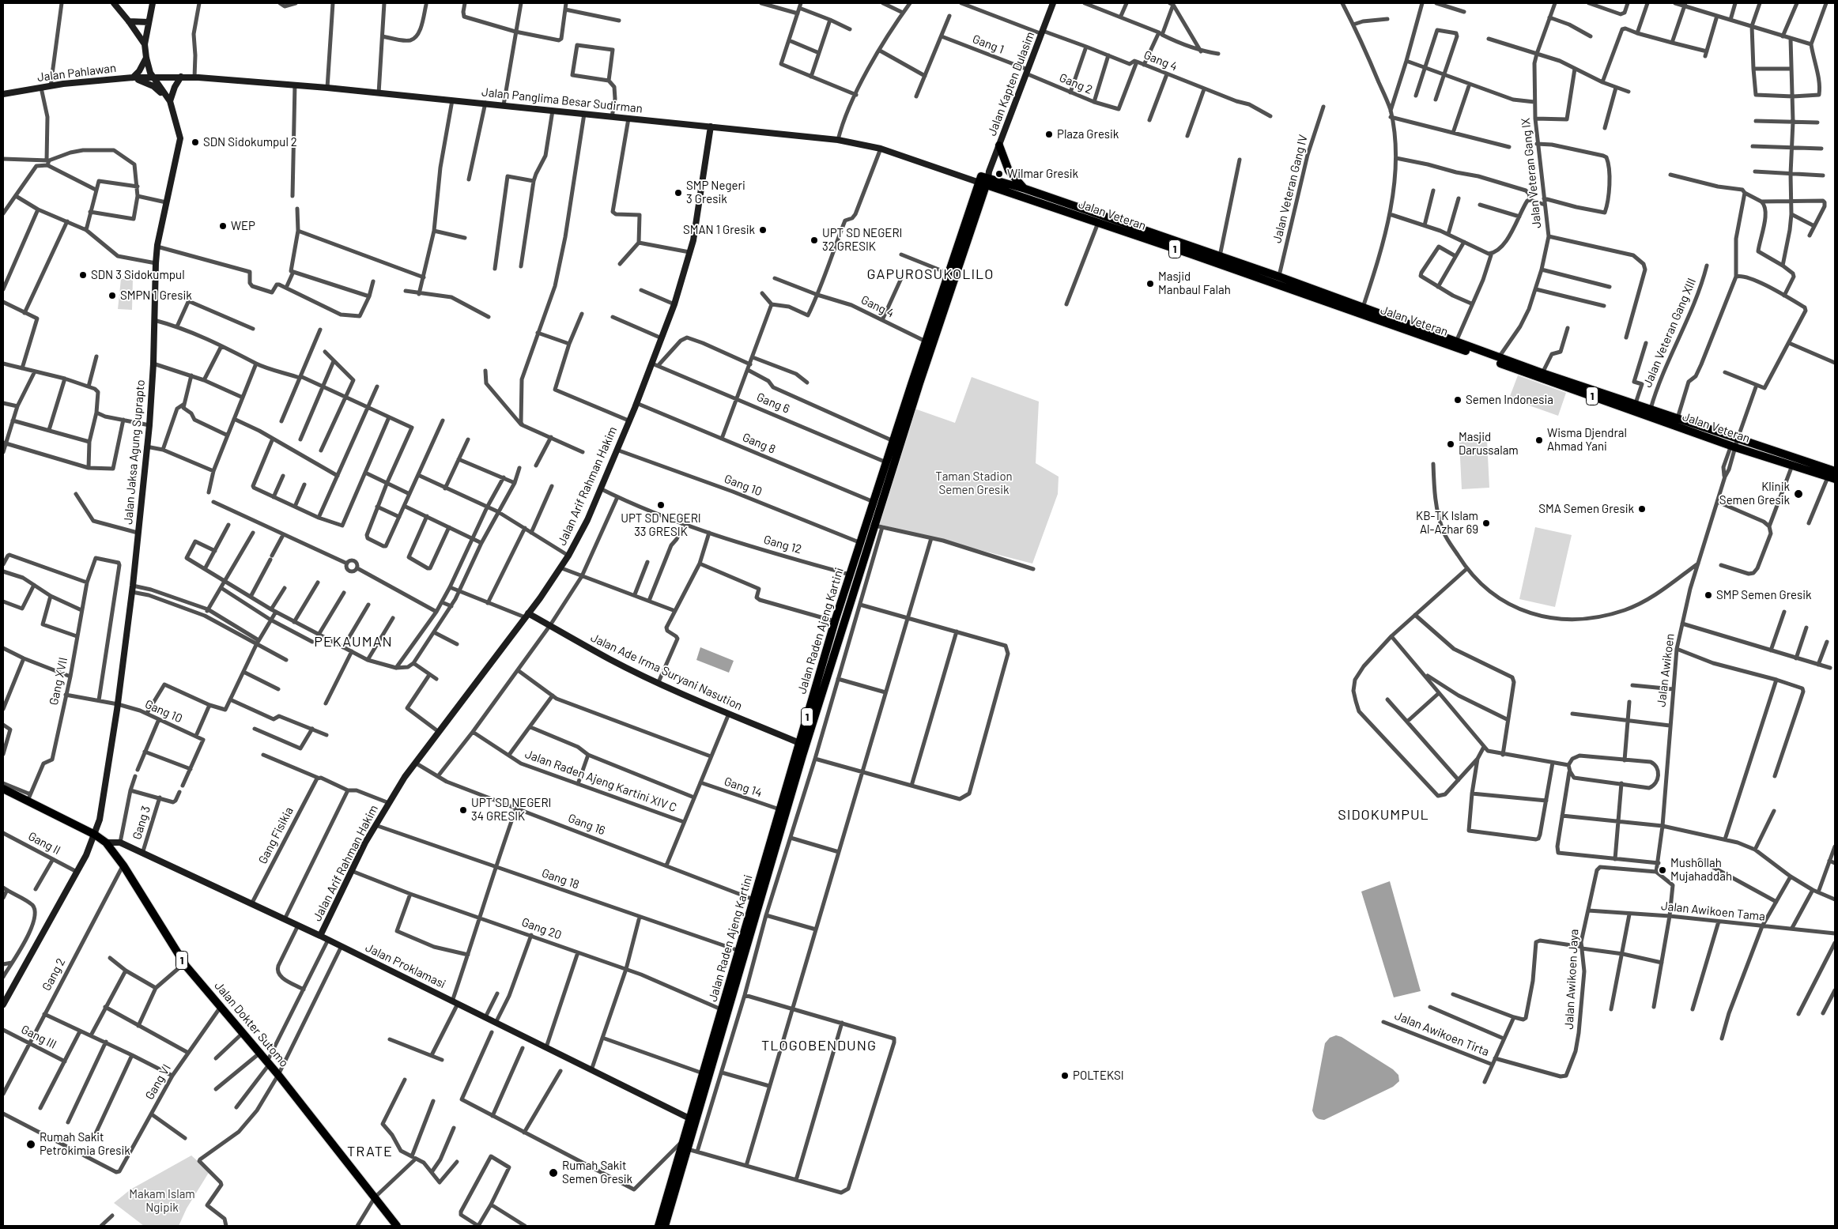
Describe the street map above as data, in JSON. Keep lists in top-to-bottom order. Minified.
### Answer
{"streets":{"highway":["Jalan Veteran","1","Jalan Raden Ajeng Kartini","Jalan Dokter Sutomo"],"main road":["Jalan Pahlawan","Jalan Kapten Dulasim","Jalan Panglima Besar Sudirman","Jalan Jaksa Agung Suprapto","Jalan Arif Rahman Hakim","Jalan Ade Irma Suryani Nasution","Jalan Proklamasi"],"street":["Gang 1","Gang 4","Gang 2","Jalan Veteran Gang IX","Jalan Veteran Gang IV","Jalan Veteran Gang XIII","Gang 6","Gang 8","Gang 10","Gang 12","Jalan Awikoen","Gang XVII","Jalan Raden Ajeng Kartini XIV C","Gang 14","Gang 3","Gang 16","Gang Fisikia","Gang II","Gang 18","Jalan Awikoen Tama","Gang 20","Jalan Awikoen Jaya","Jalan Awikoen Tirta","Gang III","Gang VI"]},"crossings":[["Gang 1","Jalan Kapten Dulasim"],["Gang 1","Gang 2"],["Gang 4","Jalan Kapten Dulasim"],["Gang 4","Gang 2"],["Gang 4","Jalan Raden Ajeng Kartini"],["Jalan Pahlawan","Jalan Panglima Besar Sudirman"],["Jalan Pahlawan","Jalan Jaksa Agung Suprapto"],["Jalan Kapten Dulasim","Gang 2"],["Jalan Kapten Dulasim","Jalan Panglima Besar Sudirman"],["Jalan Kapten Dulasim","Jalan Veteran"],["Jalan Kapten Dulasim","Jalan Raden Ajeng Kartini"],["Gang 2","Jalan Dokter Sutomo"],["Gang 2","Gang III"],["Jalan Panglima Besar Sudirman","Jalan Veteran"],["Jalan Panglima Besar Sudirman","Jalan Jaksa Agung Suprapto"],["Jalan Panglima Besar Sudirman","Jalan Arif Rahman Hakim"],["Jalan Panglima Besar Sudirman","Jalan Raden Ajeng Kartini"],["Jalan Veteran Gang IX","Jalan Veteran"],["Jalan Veteran Gang IV","Jalan Veteran"],["Jalan Veteran","Jalan Veteran Gang XIII"],["Jalan Veteran","Jalan Raden Ajeng Kartini"],["Jalan Veteran","Jalan Awikoen"],["1","Jalan Jaksa Agung Suprapto"],["1","Gang XVII"],["1","Jalan Dokter Sutomo"],["Gang 6","Jalan Arif Rahman Hakim"],["Gang 6","Jalan Raden Ajeng Kartini"],["Gang 8","Jalan Arif Rahman Hakim"],["Gang 8","Jalan Raden Ajeng Kartini"],["Jalan Jaksa Agung Suprapto","Gang 10"],["Jalan Jaksa Agung Suprapto","Gang II"],["Jalan Jaksa Agung Suprapto","Jalan Dokter Sutomo"],["Gang 10","Jalan Arif Rahman Hakim"],["Gang 10","Jalan Raden Ajeng Kartini"],["Gang 10","Gang XVII"],["Jalan Arif Rahman Hakim","Gang 12"],["Jalan Arif Rahman Hakim","Jalan Ade Irma Suryani Nasution"],["Jalan Arif Rahman Hakim","Gang 16"],["Jalan Arif Rahman Hakim","Gang 18"],["Jalan Arif Rahman Hakim","Gang 20"],["Jalan Arif Rahman Hakim","Jalan Proklamasi"],["Gang 12","Jalan Raden Ajeng Kartini"],["Jalan Raden Ajeng Kartini","Jalan Ade Irma Suryani Nasution"],["Jalan Raden Ajeng Kartini","Gang 14"],["Jalan Raden Ajeng Kartini","Gang 16"],["Jalan Raden Ajeng Kartini","Gang 18"],["Jalan Raden Ajeng Kartini","Gang 20"],["Jalan Raden Ajeng Kartini","Jalan Proklamasi"],["Jalan Awikoen","Jalan Awikoen Jaya"],["Gang 3","Jalan Proklamasi"],["Gang Fisikia","Jalan Proklamasi"],["Jalan Awikoen Tama","Jalan Awikoen Jaya"],["Jalan Proklamasi","Jalan Dokter Sutomo"],["Jalan Dokter Sutomo","Gang VI"]],"districts":["GAPUROSUKOLILO","PEKAUMAN","SIDOKUMPUL","TLOGOBENDUNG","TRATE"],"parks":["Taman Stadion Semen Gresik","Makam Islam Ngipik"],"places":["Plaza Gresik","SDN Sidokumpul 2","Wilmar Gresik","SMP Negeri 3 Gresik","WEP","SMAN 1 Gresik","UPT SD NEGERI 32 GRESIK","SDN 3 Sidokumpul","Masjid Manbaul Falah","SMPN 1 Gresik","Semen Indonesia","Wisma Djendral Ahmad Yani","Masjid Darussalam","Klinik Semen Gresik","UPT SD NEGERI 33 GRESIK","SMA Semen Gresik","KB-TK Islam Al-Azhar 69","SMP Semen Gresik","UPT SD NEGERI 34 GRESIK","Mushollah Mujahaddah","POLTEKSI","Rumah Sakit Petrokimia Gresik","Rumah Sakit Semen Gresik"]}
